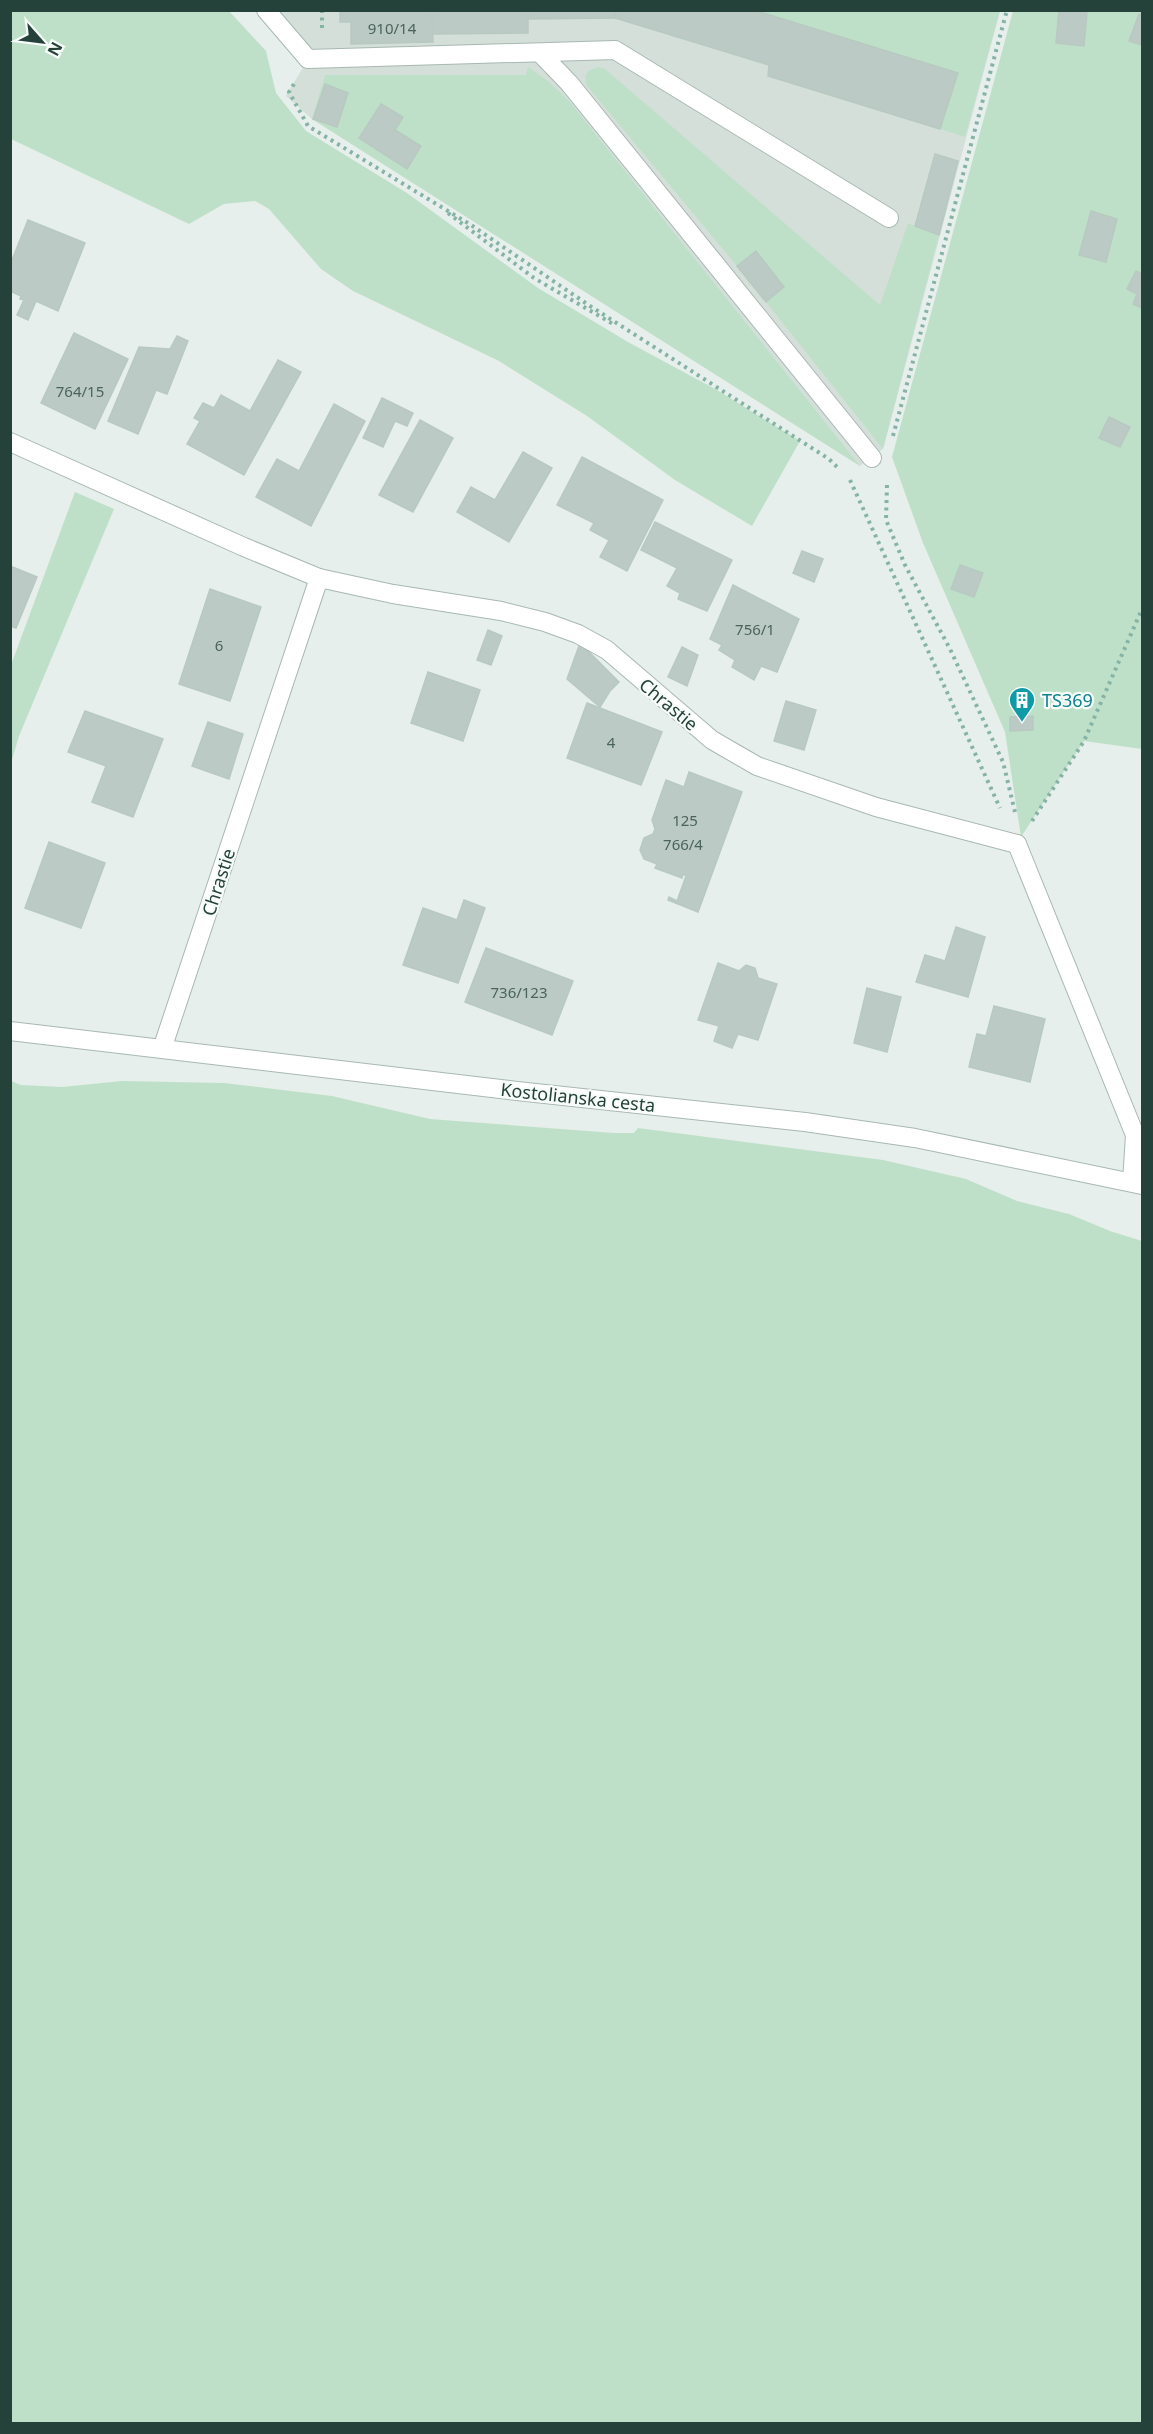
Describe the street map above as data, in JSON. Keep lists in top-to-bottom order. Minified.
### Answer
{"streets":{"street":["Chrastie","Kostolianska cesta"]},"crossings":[["Chrastie","Kostolianska cesta"]],"places":{"building":["TS369"]},"house_numbers":["910/14","764/15","756/1","6","4","125","766/4","736/123"],"north":"bottom right"}
